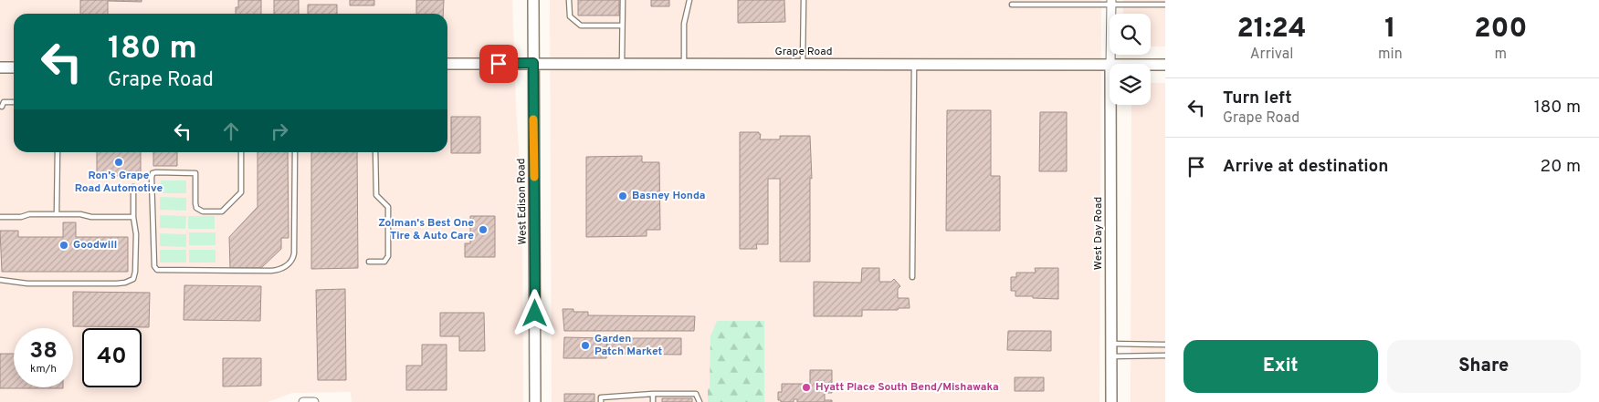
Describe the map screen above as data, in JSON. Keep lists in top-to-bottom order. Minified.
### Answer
{"streets":{"main road":["Grape Road","West Edison Road","West Day Road"]},"crossings":[["Grape Road","West Edison Road"]],"places":["Ron's Grape Road Automotive","Basney Honda","Zolman's Best One Tire & Auto Care","Goodwill","Garden Patch Market","Hyatt Place South Bend/Mishawaka"],"page":{"eta":["21:24","Arrival","1","min","200","m"],"turn":["180 m","Grape Road"],"list":[{"name":"Turn left","note":"Grape Road","value":"180 m"},{"name":"Arrive at destination","value":"20 m"}],"speed":"38 km/h","limit":"40","buttons":["Exit","Share"]}}
